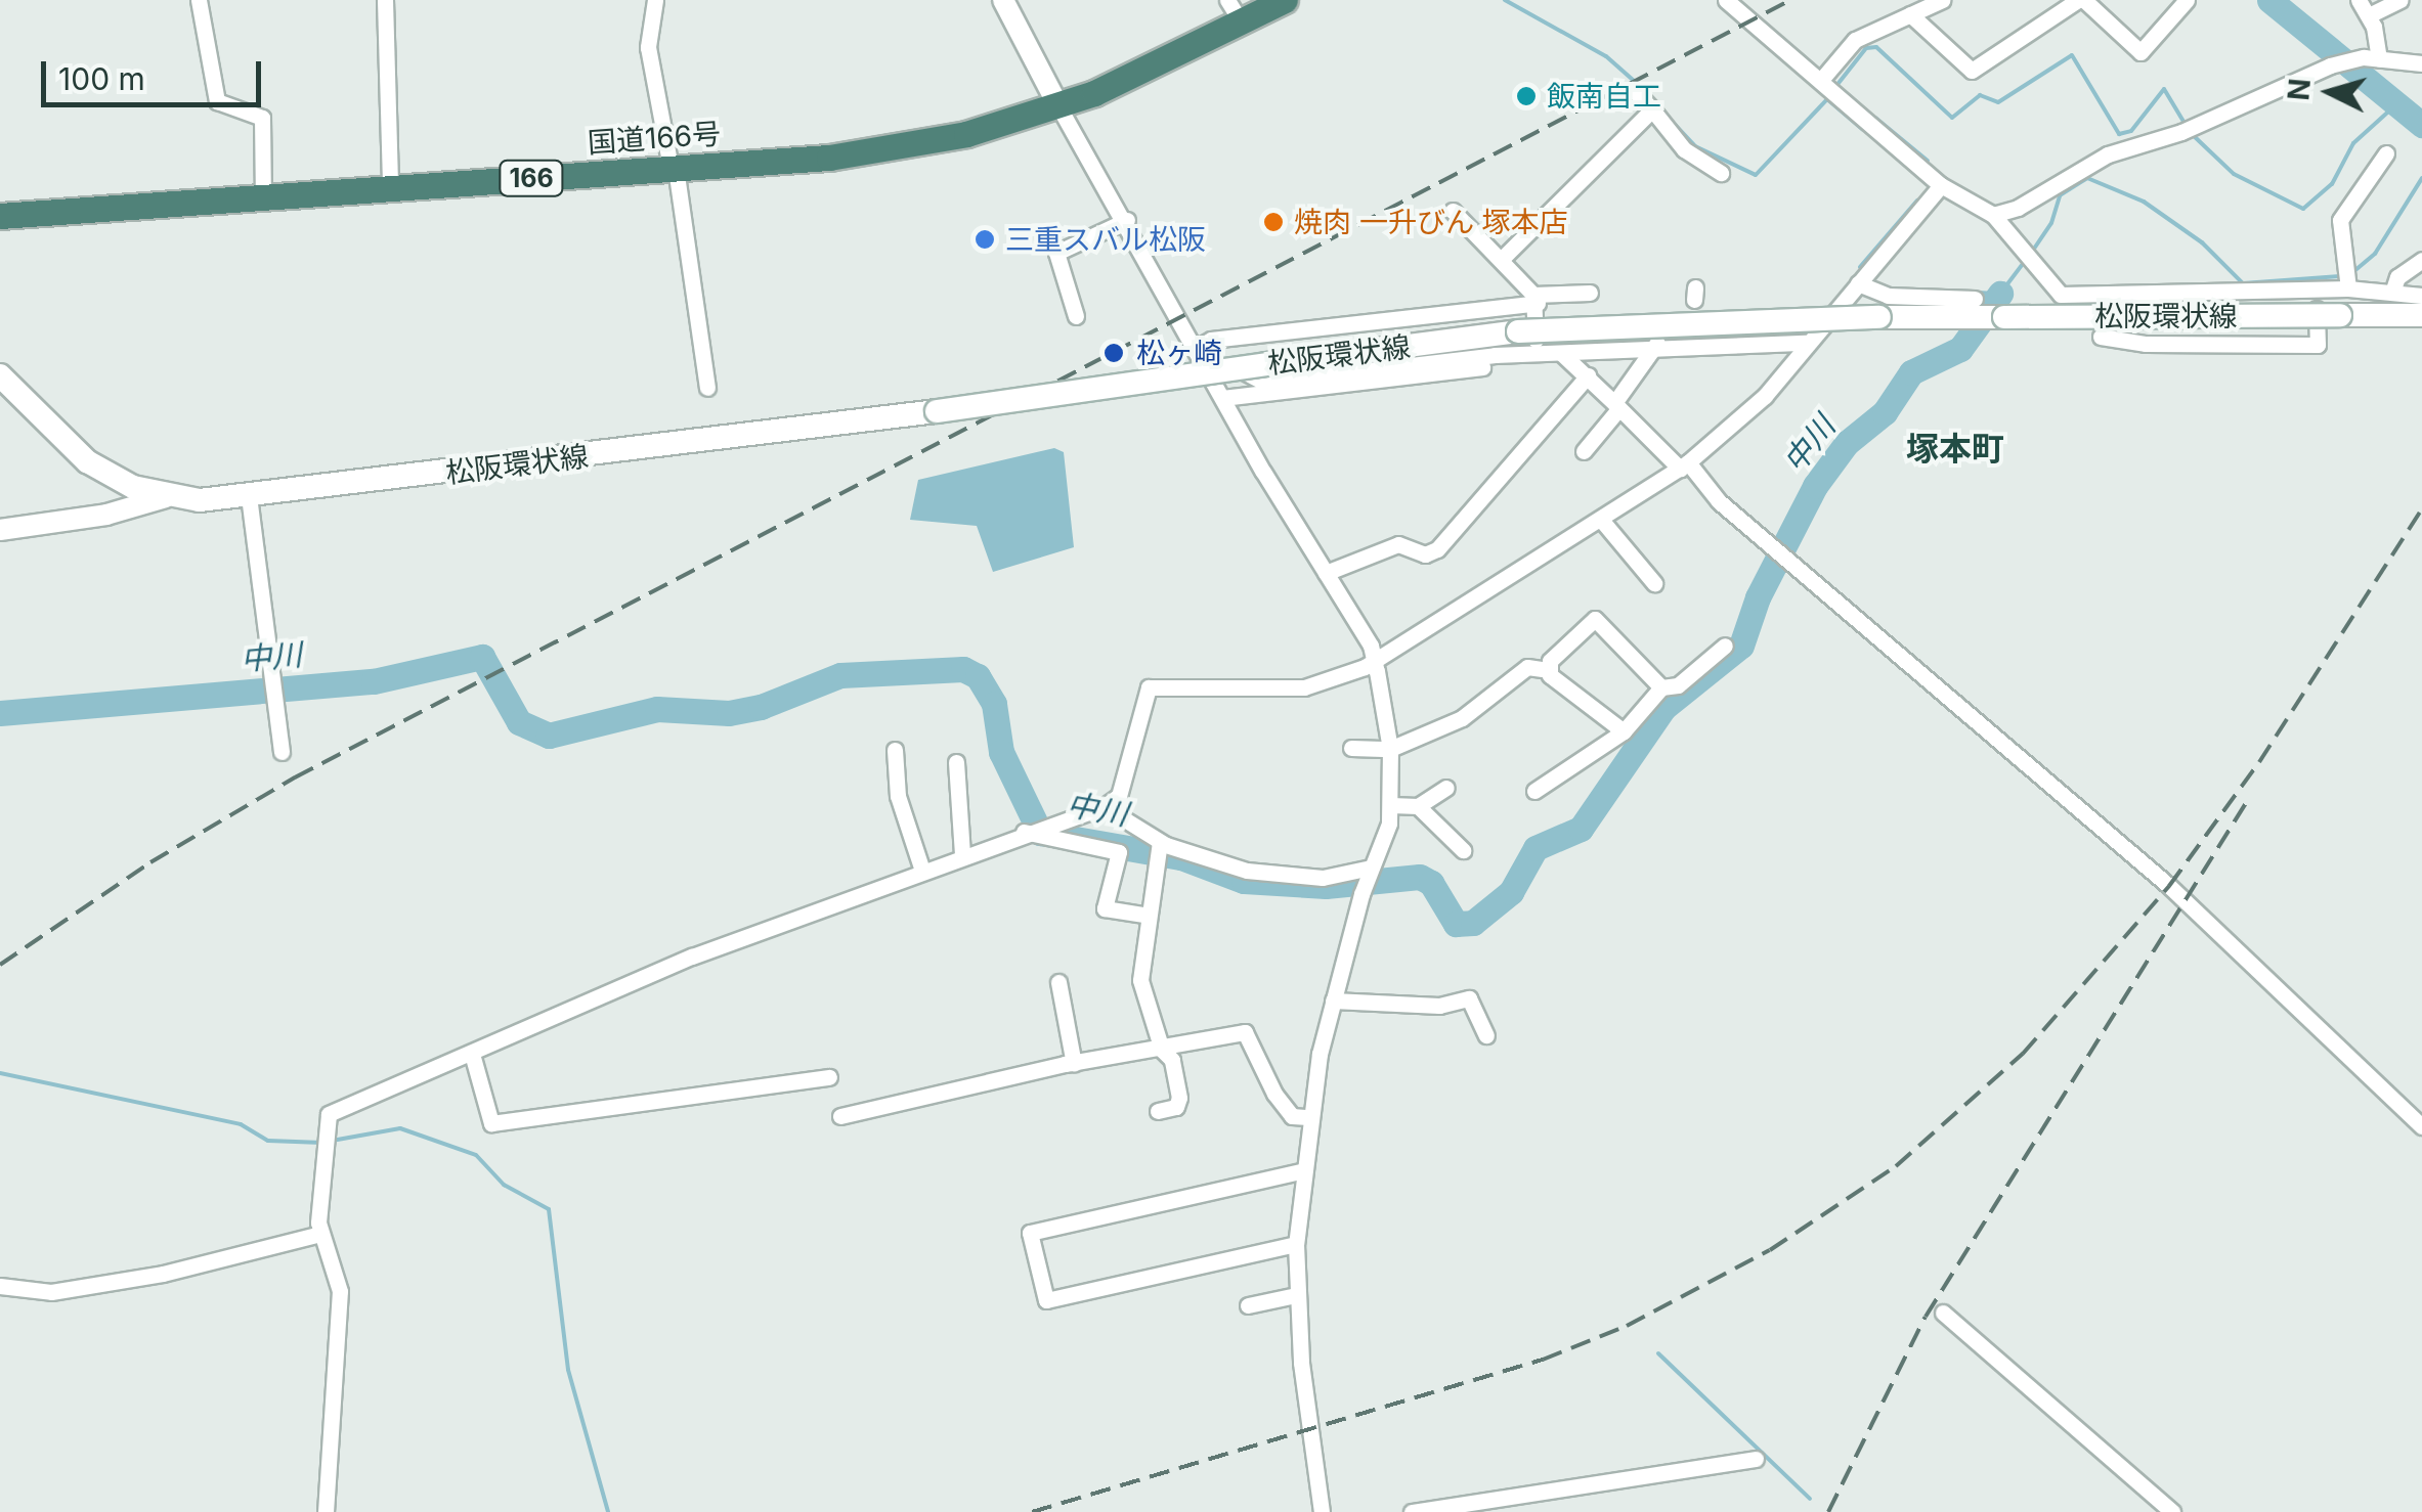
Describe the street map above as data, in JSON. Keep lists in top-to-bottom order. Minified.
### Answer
{"streets":{"highway":["国道166号","166"],"main road":["松阪環状線"]},"districts":["塚本町"],"water":["中川"],"places":["飯南自工","焼肉 一升びん 塚本店","三重スバル松阪","松ヶ崎"],"scale_bar":"100 m","north":"left"}
